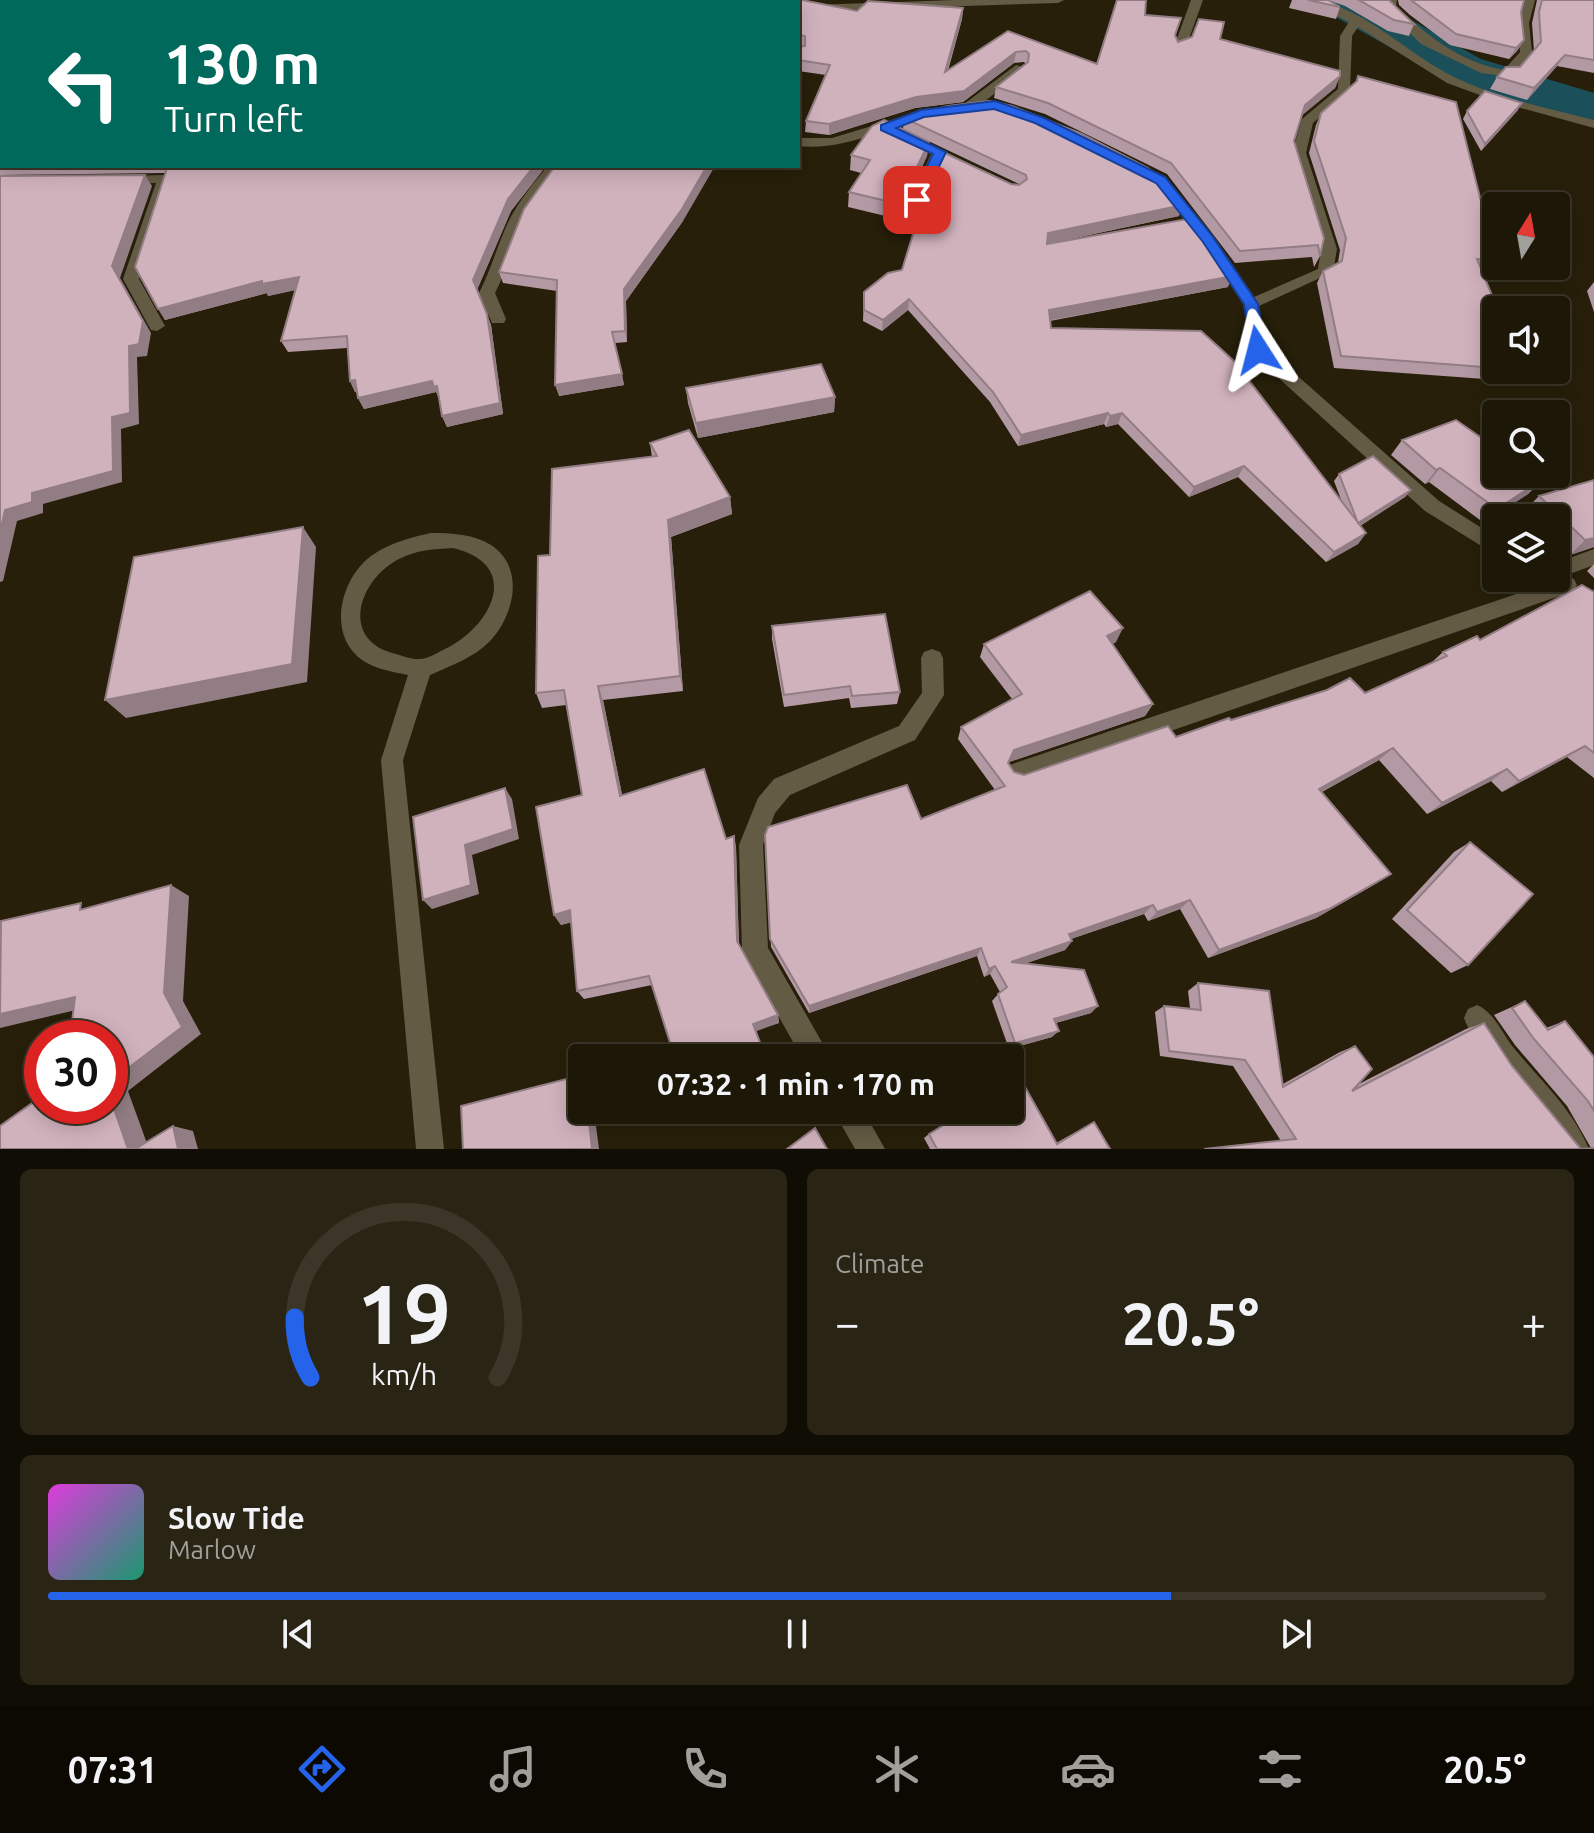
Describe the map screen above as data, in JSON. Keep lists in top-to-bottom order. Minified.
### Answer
{"north":"top","page":{"turn":["130 m","Turn left"],"limit":"30","trip":"07:32 · 1 min · 170 m","tile":"Climate","heat":["−","20.5°","+"],"song":["Slow Tide","Marlow"],"tabs":["07:31","20.5°"],"gauge":["19","km/h"]}}
